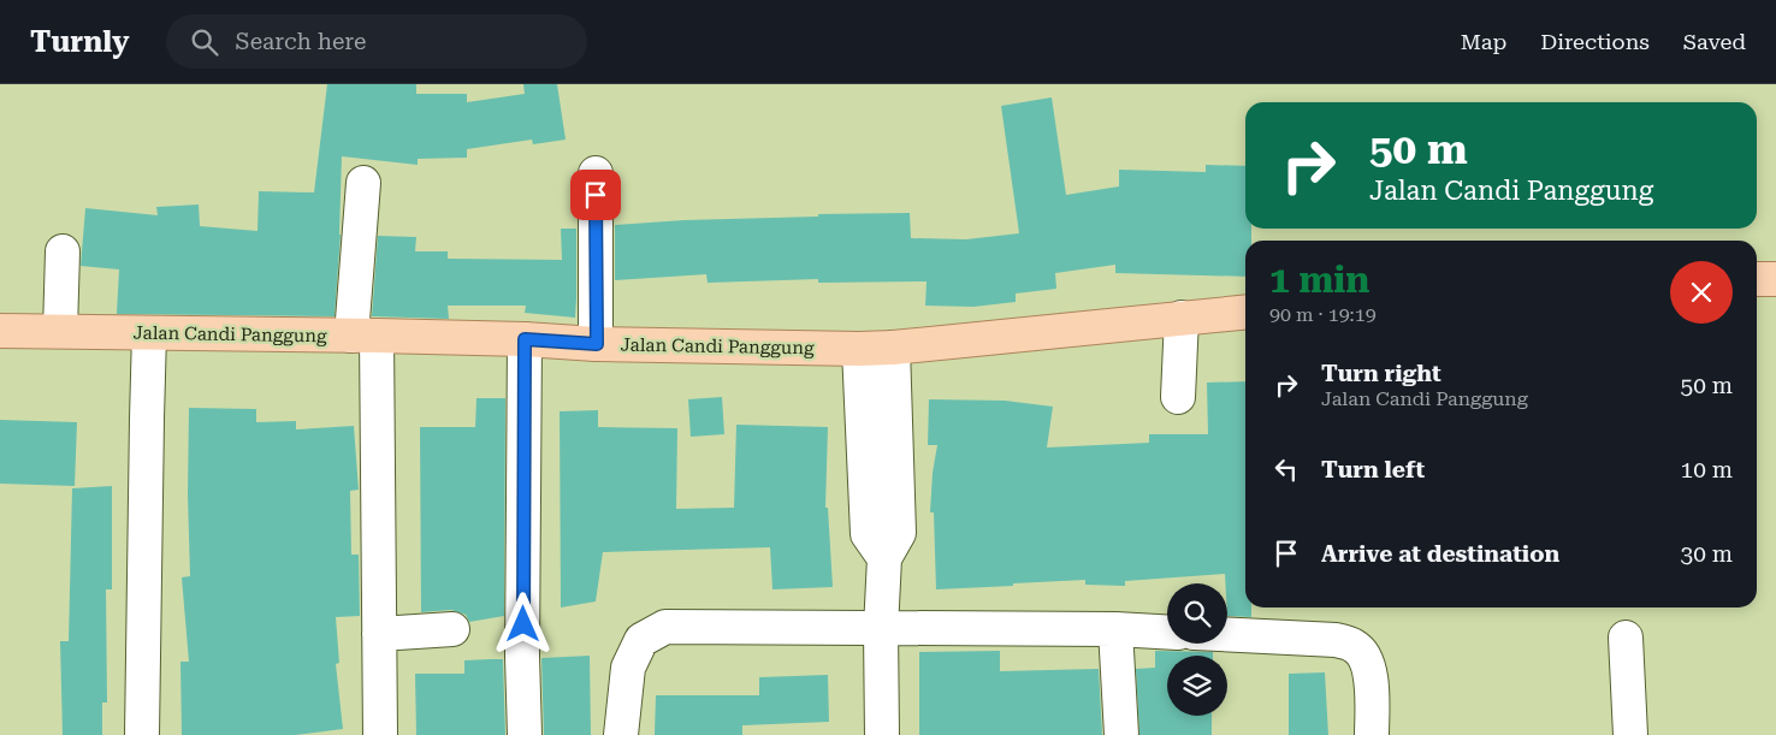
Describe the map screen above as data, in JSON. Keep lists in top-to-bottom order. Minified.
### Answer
{"streets":{"main road":["Jalan Candi Panggung"]},"page":{"header":"Turnly","search":"Search here","nav":["Map","Directions","Saved"],"turn":["50 m","Jalan Candi Panggung"],"heading":["1 min","90 m · 19:19"],"list":[{"name":"Turn right","note":"Jalan Candi Panggung","value":"50 m"},{"name":"Turn left","value":"10 m"},{"name":"Arrive at destination","value":"30 m"}]}}
